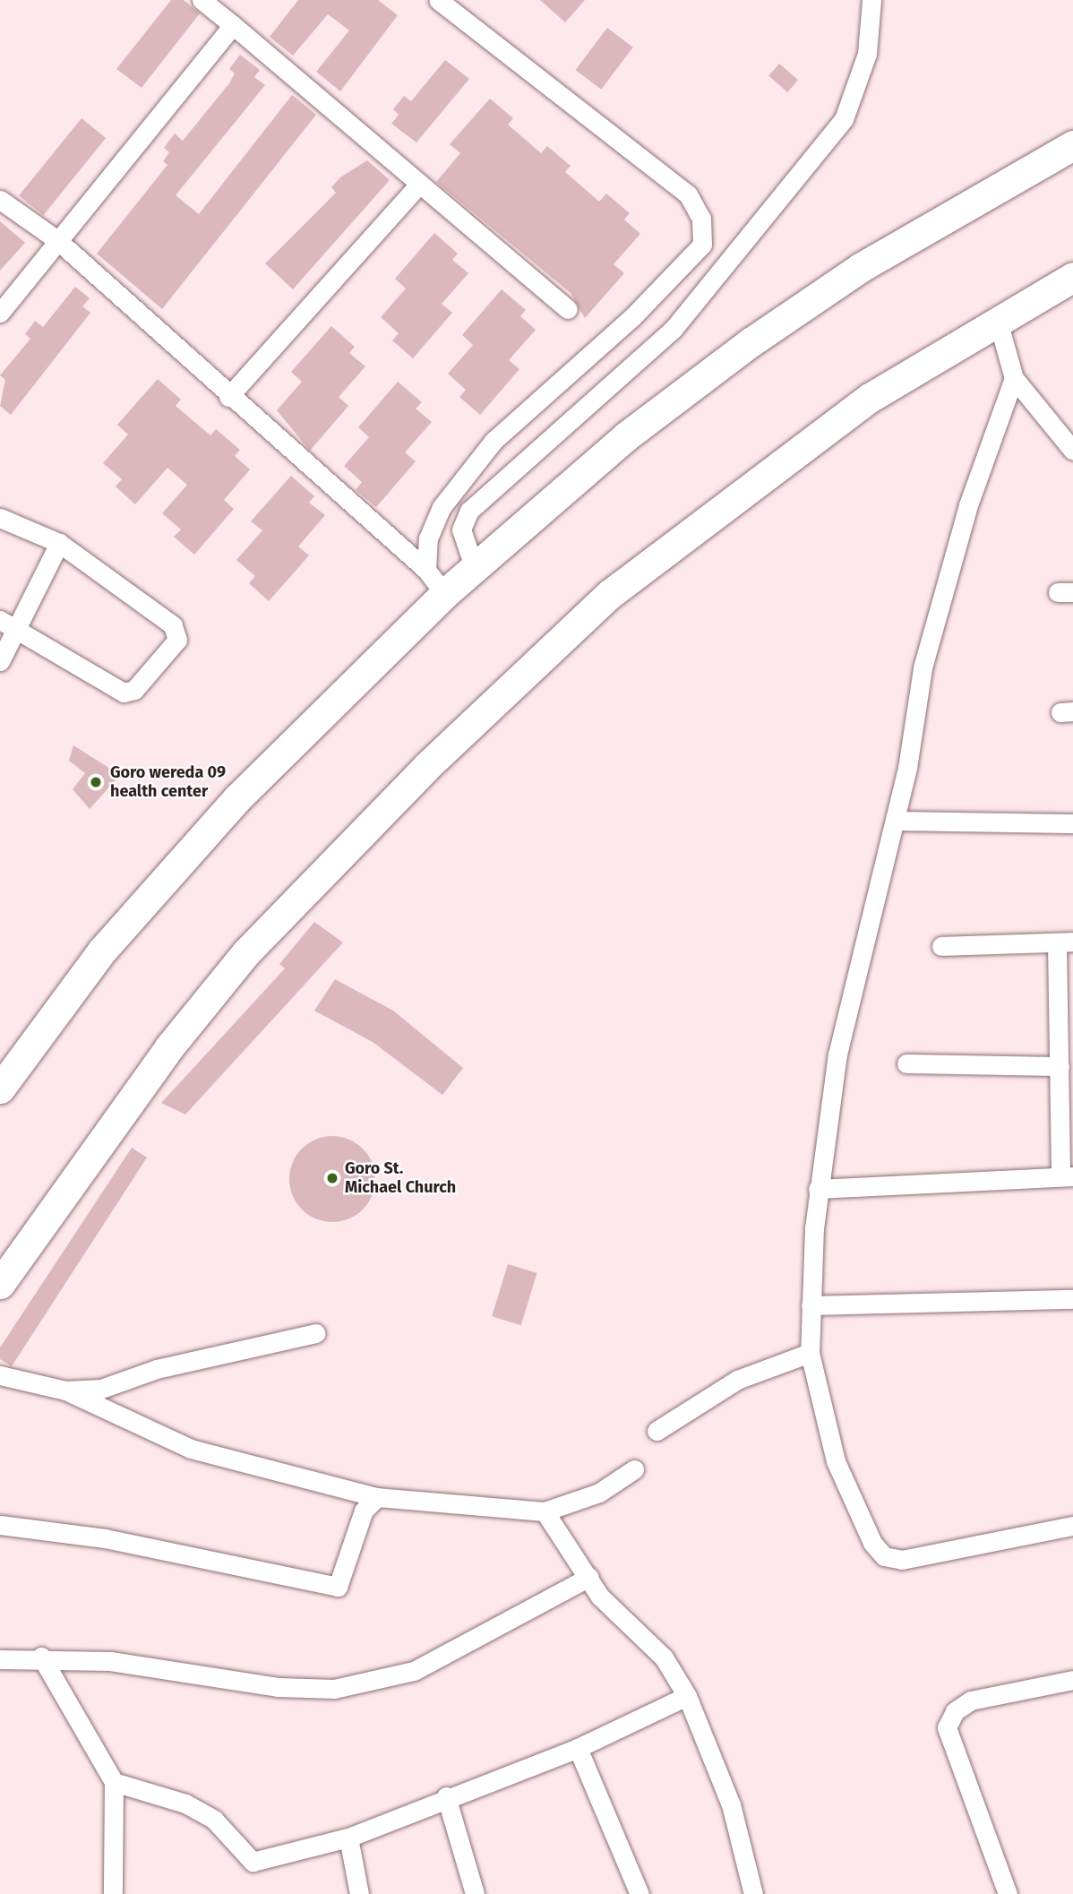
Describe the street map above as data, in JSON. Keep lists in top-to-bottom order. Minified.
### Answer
{"places":["Goro wereda 09 health center","Goro St. Michael Church"]}
